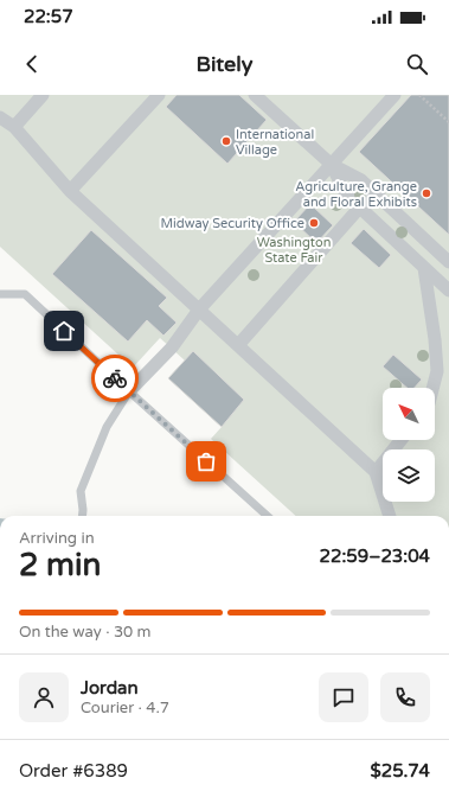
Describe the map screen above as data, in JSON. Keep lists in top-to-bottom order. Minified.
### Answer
{"parks":["Washington State Fair"],"places":["International Village","Agriculture, Grange and Floral Exhibits","Midway Security Office"],"north":"top left","page":{"status":"22:57","header":"Bitely","heading":["2 min","Arriving in","22:59–23:04"],"panel":["Jordan","Courier · 4.7","Order #6389","$25.74"],"bar":"On the way · 30 m"}}
